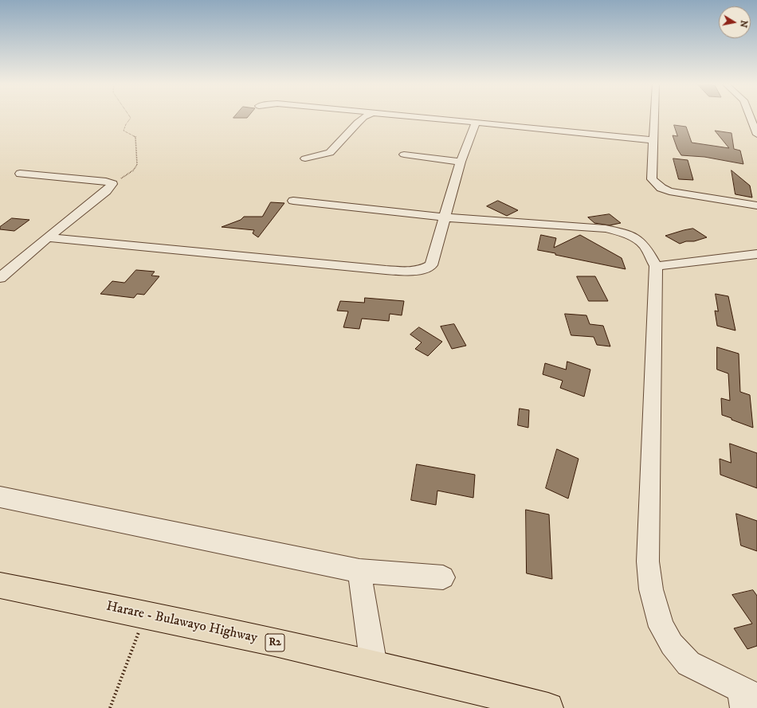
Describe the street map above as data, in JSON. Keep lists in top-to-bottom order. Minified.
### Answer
{"streets":{"highway":["Harare - Bulawayo Highway","R2"]},"north":"right"}
